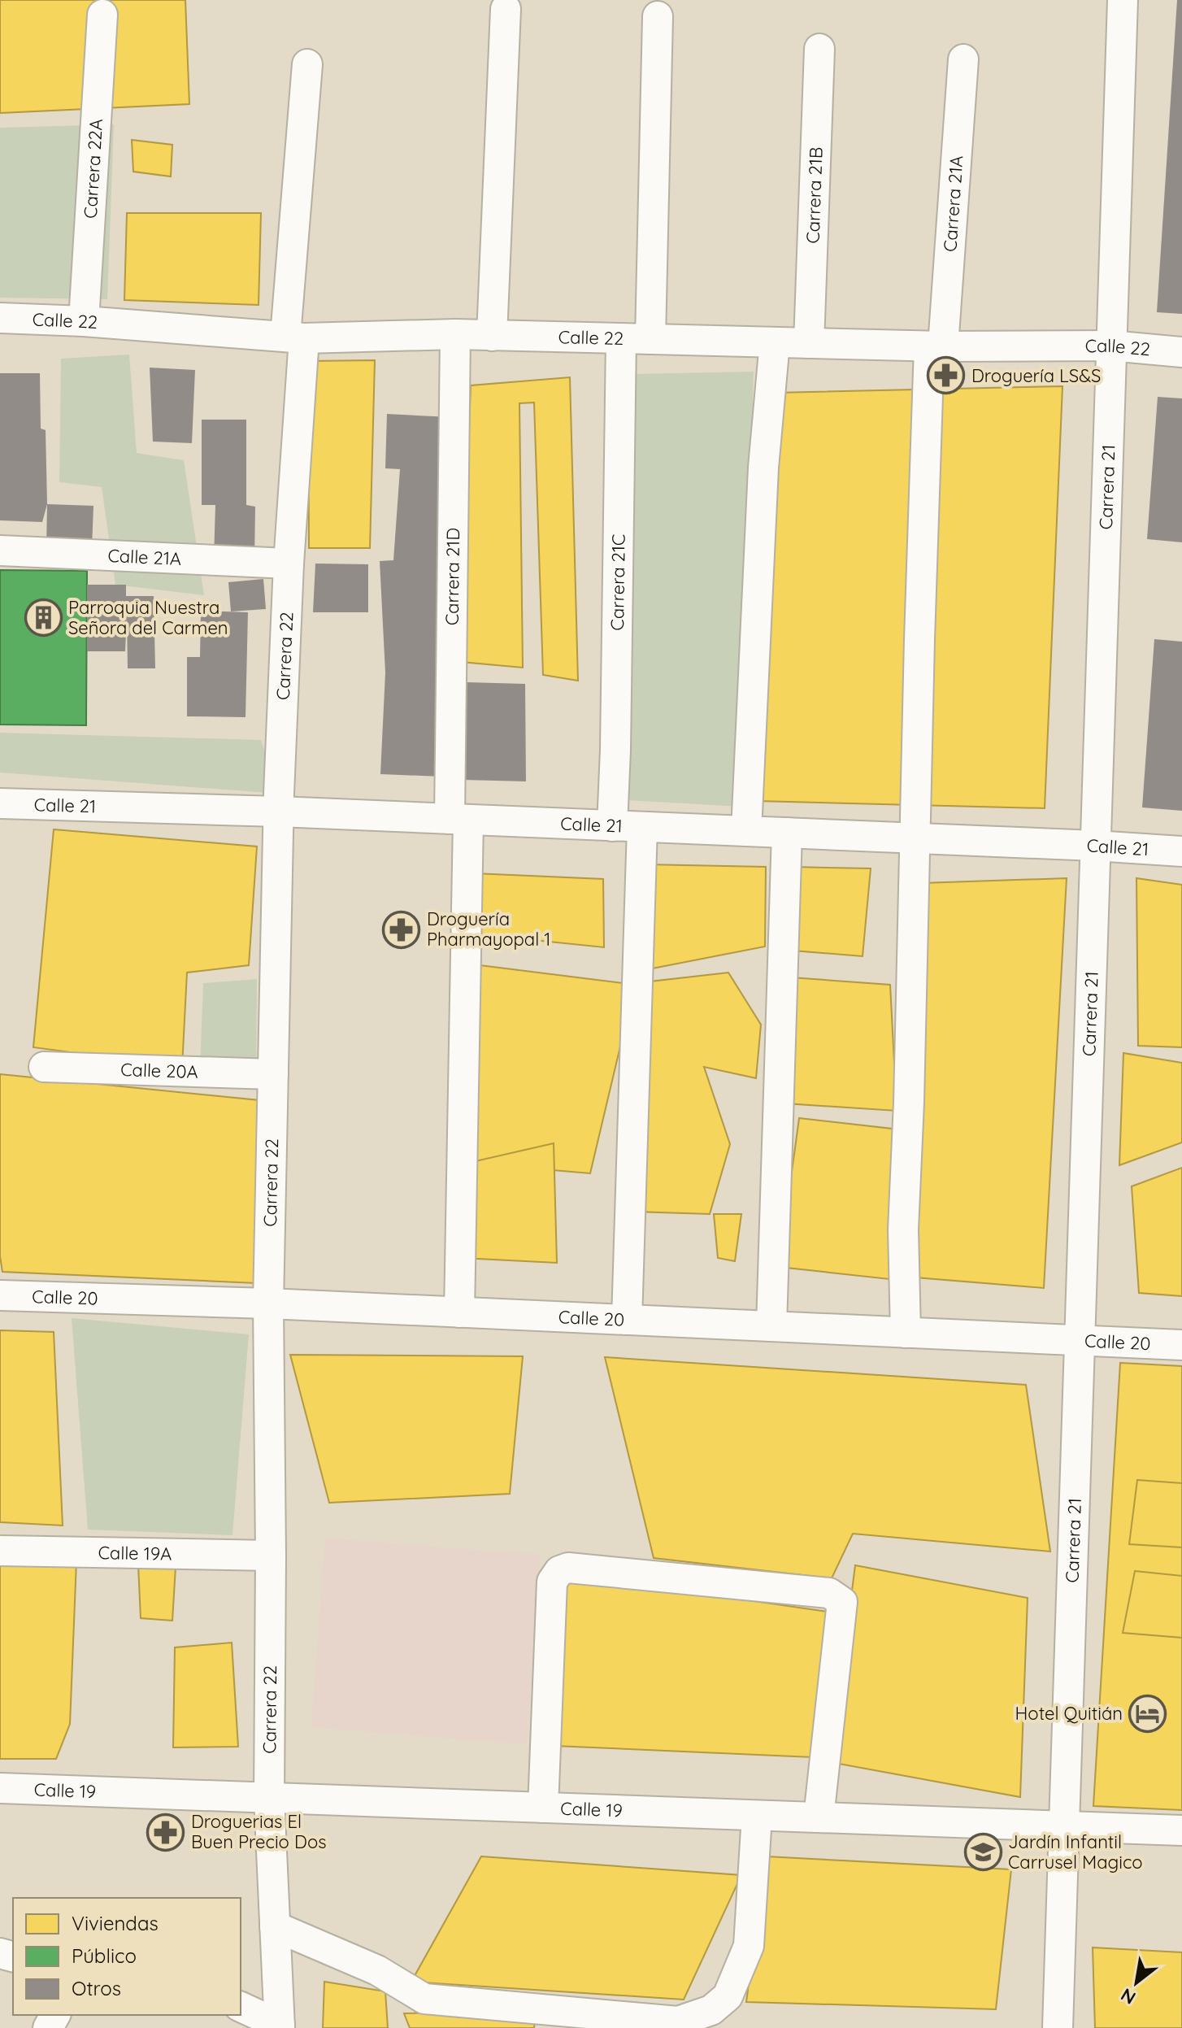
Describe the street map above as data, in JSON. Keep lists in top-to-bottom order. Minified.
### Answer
{"streets":{"street":["Carrera 22A","Carrera 21B","Carrera 21A","Calle 22","Carrera 21","Calle 21A","Carrera 21D","Carrera 21C","Carrera 22","Calle 21","Calle 20A","Calle 20","Calle 19A","Calle 19"]},"crossings":[["Carrera 22A","Calle 22"],["Carrera 21B","Calle 22"],["Carrera 21A","Calle 22"],["Carrera 21A","Calle 21"],["Carrera 21A","Calle 20"],["Calle 22","Carrera 21"],["Calle 22","Carrera 21D"],["Calle 22","Carrera 21C"],["Calle 22","Carrera 22"],["Carrera 21","Calle 21"],["Carrera 21","Calle 20"],["Carrera 21","Calle 19"],["Calle 21A","Carrera 22"],["Carrera 21D","Calle 21"],["Carrera 21D","Calle 20"],["Carrera 21C","Calle 21"],["Carrera 22","Calle 21"],["Carrera 22","Calle 20A"],["Carrera 22","Calle 20"],["Carrera 22","Calle 19A"],["Carrera 22","Calle 19"]],"places":{"pharmacy":["Droguería LS&S","Droguería Pharmayopal 1","Droguerias El Buen Precio Dos"],"building":["Parroquia Nuestra Señora del Carmen"],"hotel":["Hotel Quitián"],"school or university":["Jardín Infantil Carrusel Magico"]},"legend":["Viviendas","Público","Otros"],"north":"bottom left"}
